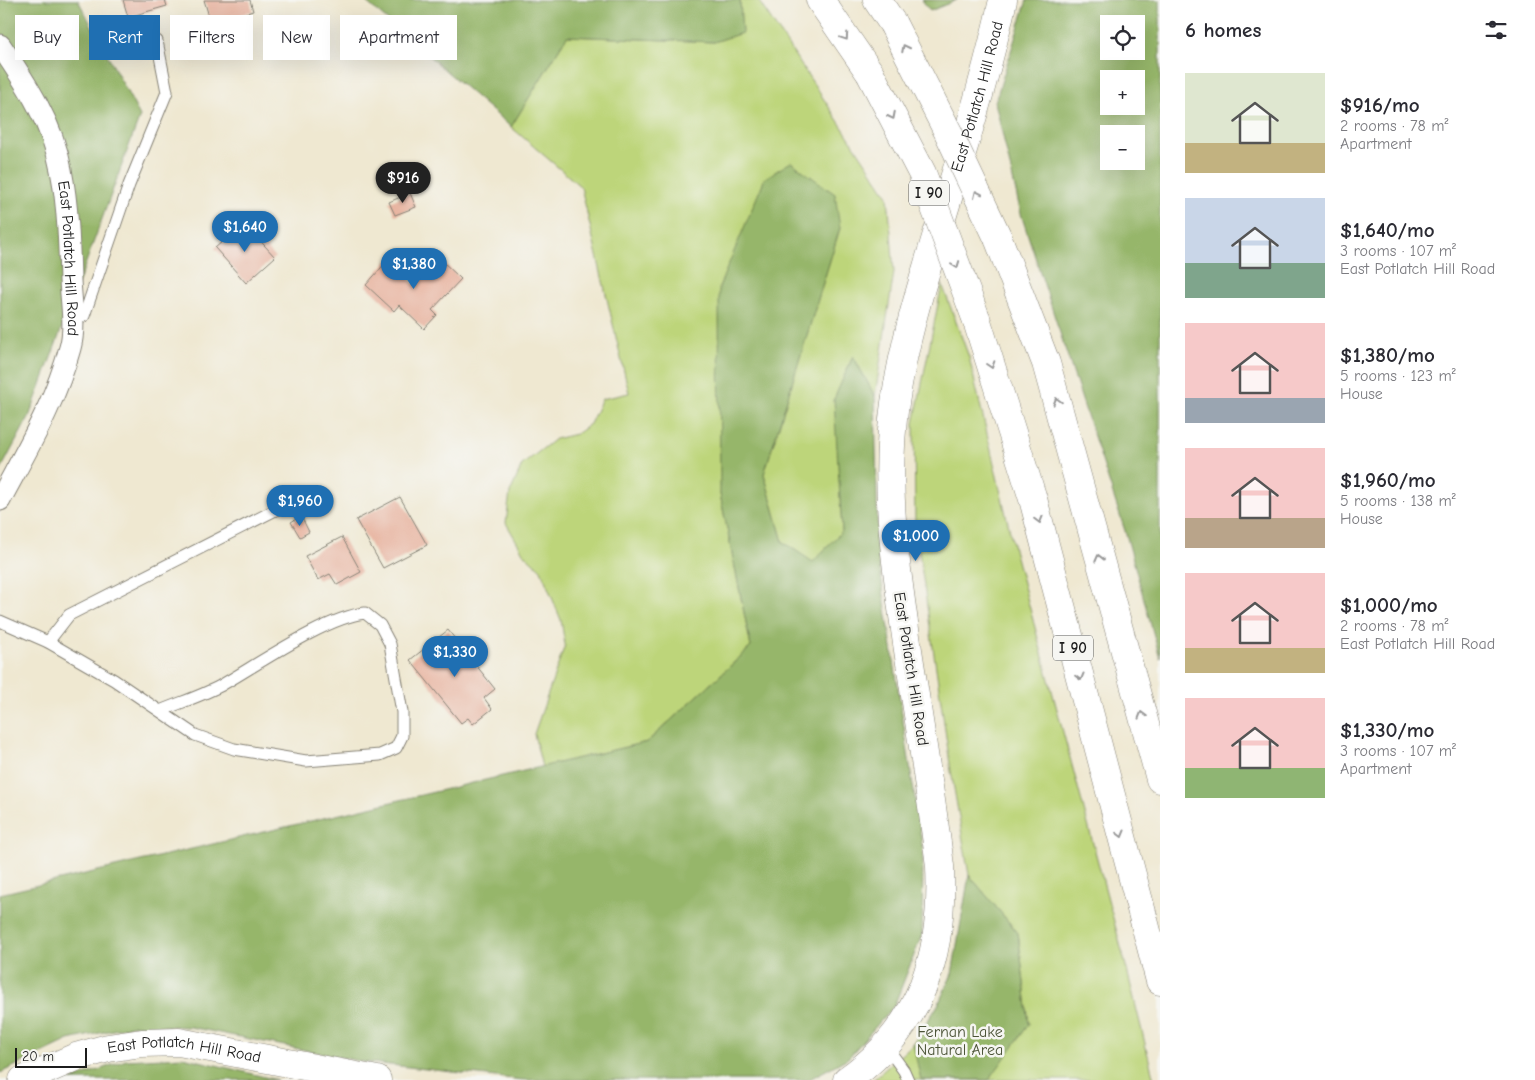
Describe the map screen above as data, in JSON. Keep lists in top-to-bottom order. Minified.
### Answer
{"streets":{"main road":["East Potlatch Hill Road","I 90"]},"parks":["Fernan Lake Natural Area"],"scale_bar":"20 m","page":{"heading":"6 homes","map_buttons":["+","−"],"chip":["Buy","Rent","Filters","New","Apartment"],"list":[{"name":"$916/mo","note":"2 rooms · 78 m² · Apartment"},{"name":"$1,640/mo","note":"3 rooms · 107 m² · East Potlatch Hill Road"},{"name":"$1,380/mo","note":"5 rooms · 123 m² · House"},{"name":"$1,960/mo","note":"5 rooms · 138 m² · House"},{"name":"$1,000/mo","note":"2 rooms · 78 m² · East Potlatch Hill Road"},{"name":"$1,330/mo","note":"3 rooms · 107 m² · Apartment"}],"price":["$916","$1,640","$1,380","$1,960","$1,000","$1,330"],"scale":"20 m"}}
